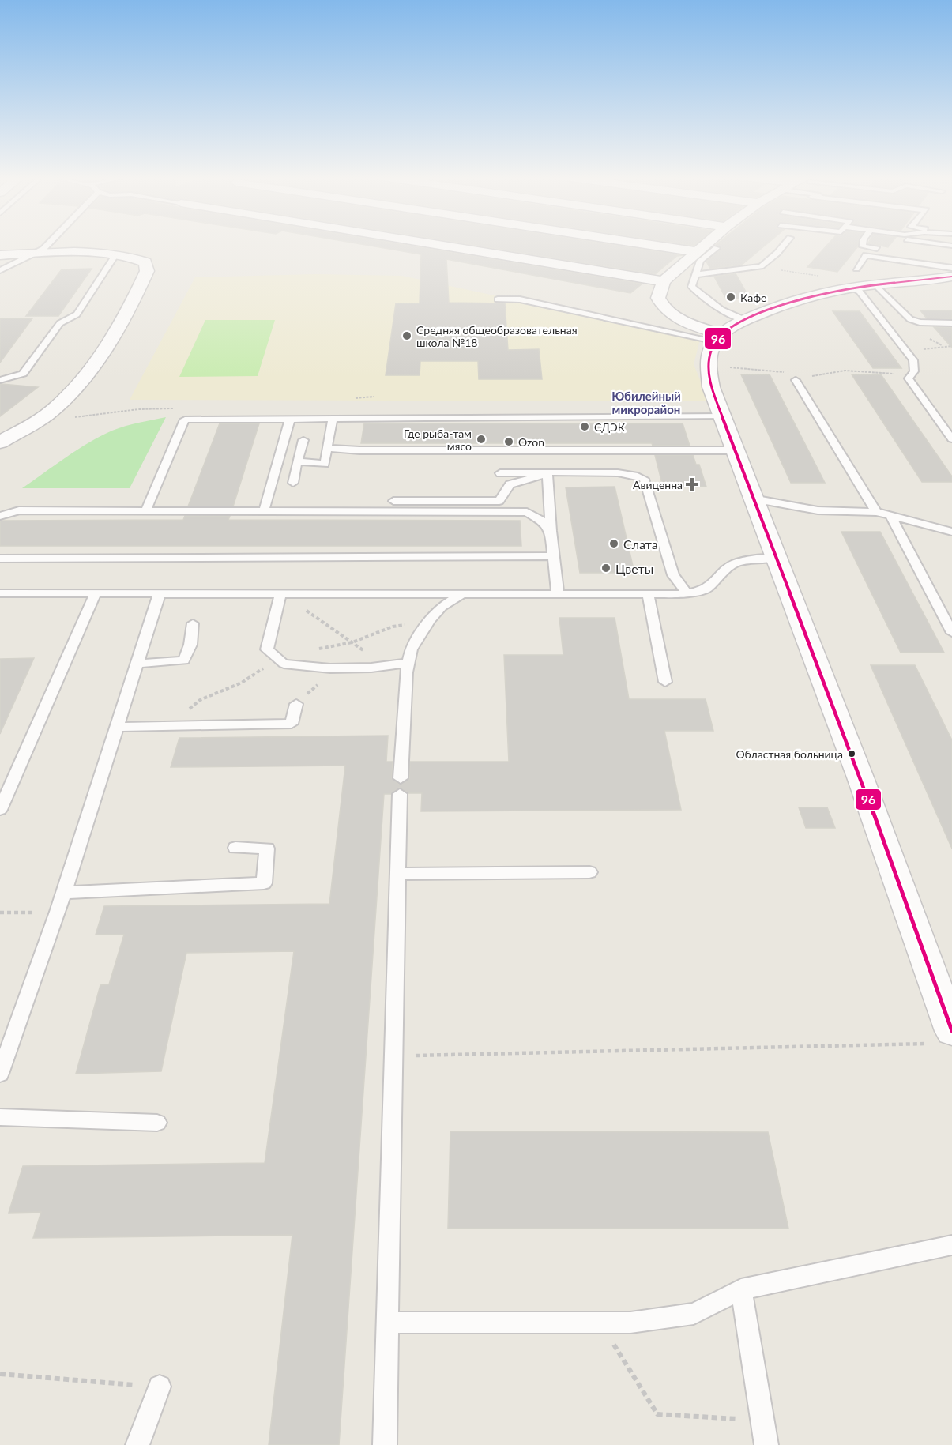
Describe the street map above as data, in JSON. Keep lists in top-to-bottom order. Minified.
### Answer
{"districts":["Юбилейный микрорайон"],"places":{"other":["Кафе","Средняя общеобразовательная школа №18","СДЭК","Где рыба-там мясо","Ozon","Слата","Цветы","Областная больница"],"health":["Авиценна"]},"lines":["transit line 96"]}
